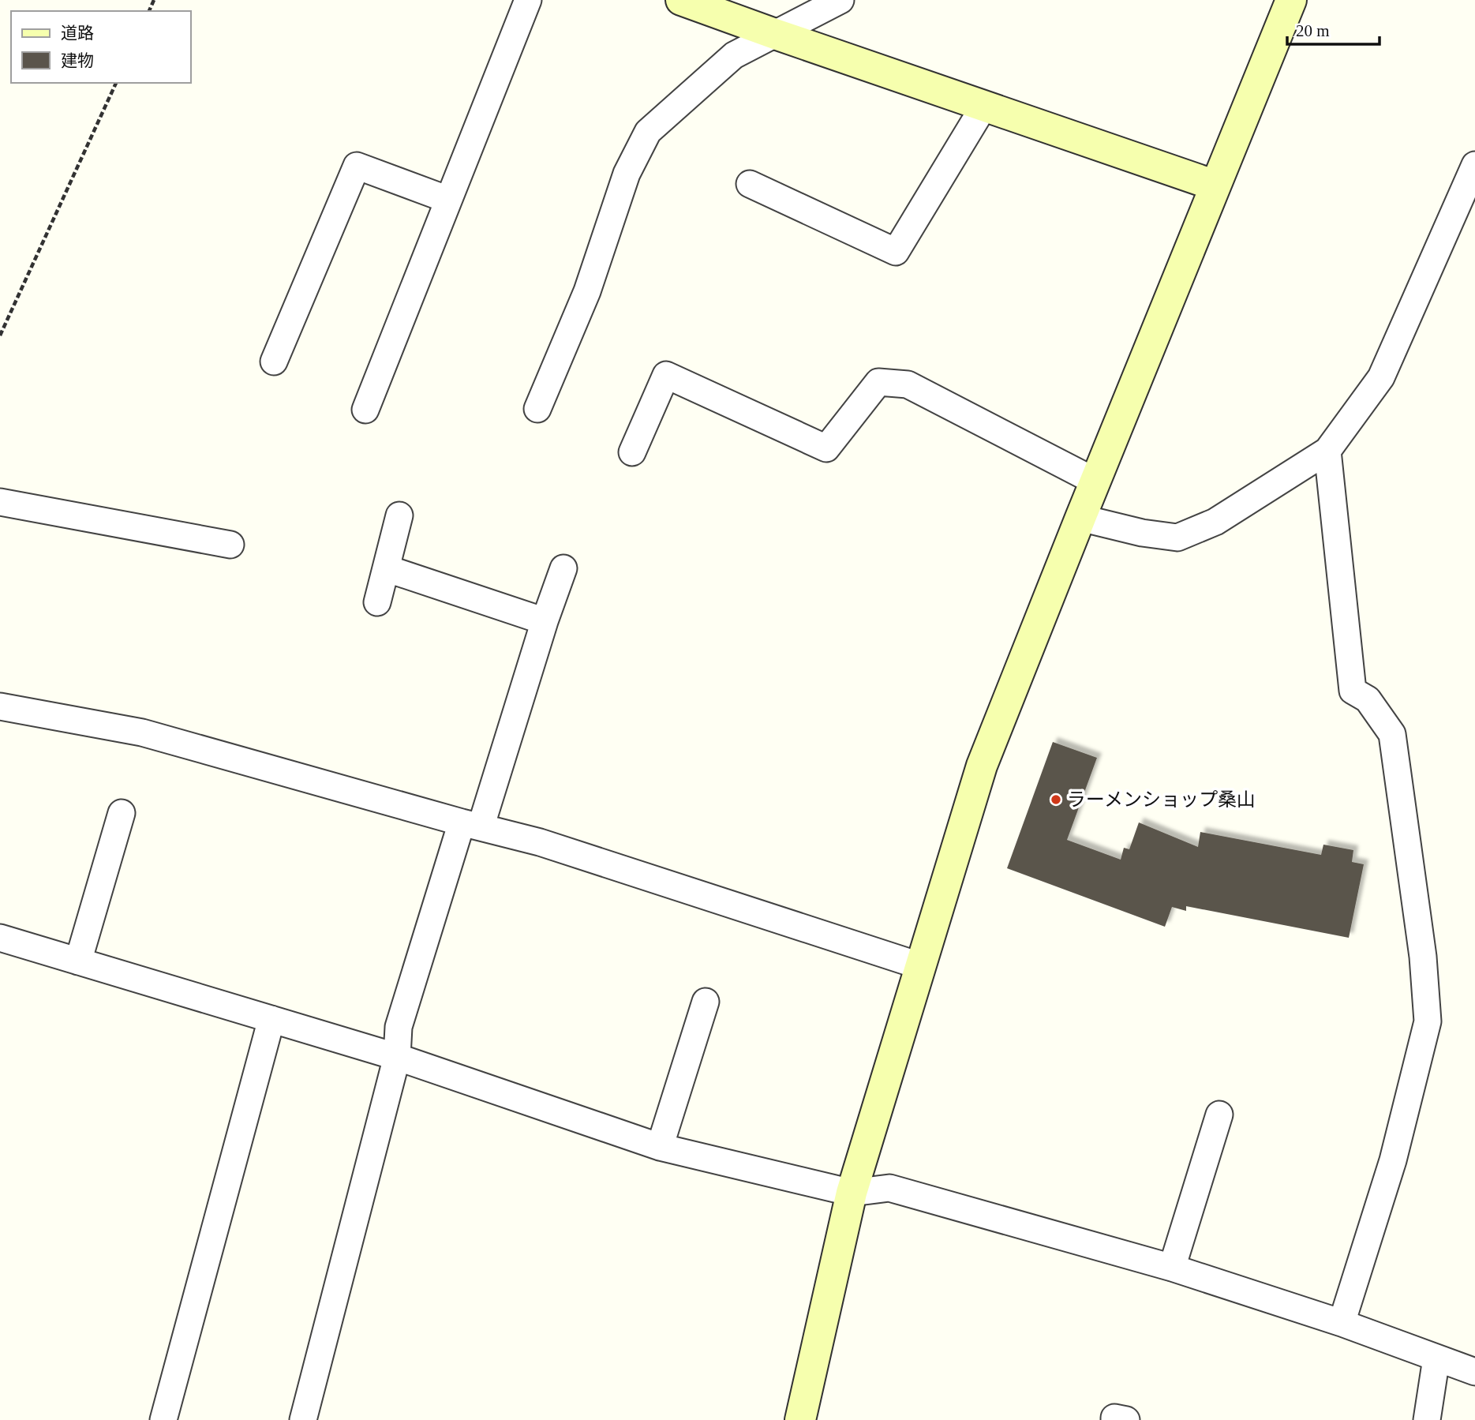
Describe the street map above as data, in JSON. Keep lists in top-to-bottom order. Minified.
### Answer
{"places":["ラーメンショップ桑山"],"legend":["道路","建物"],"scale_bar":"20 m"}
